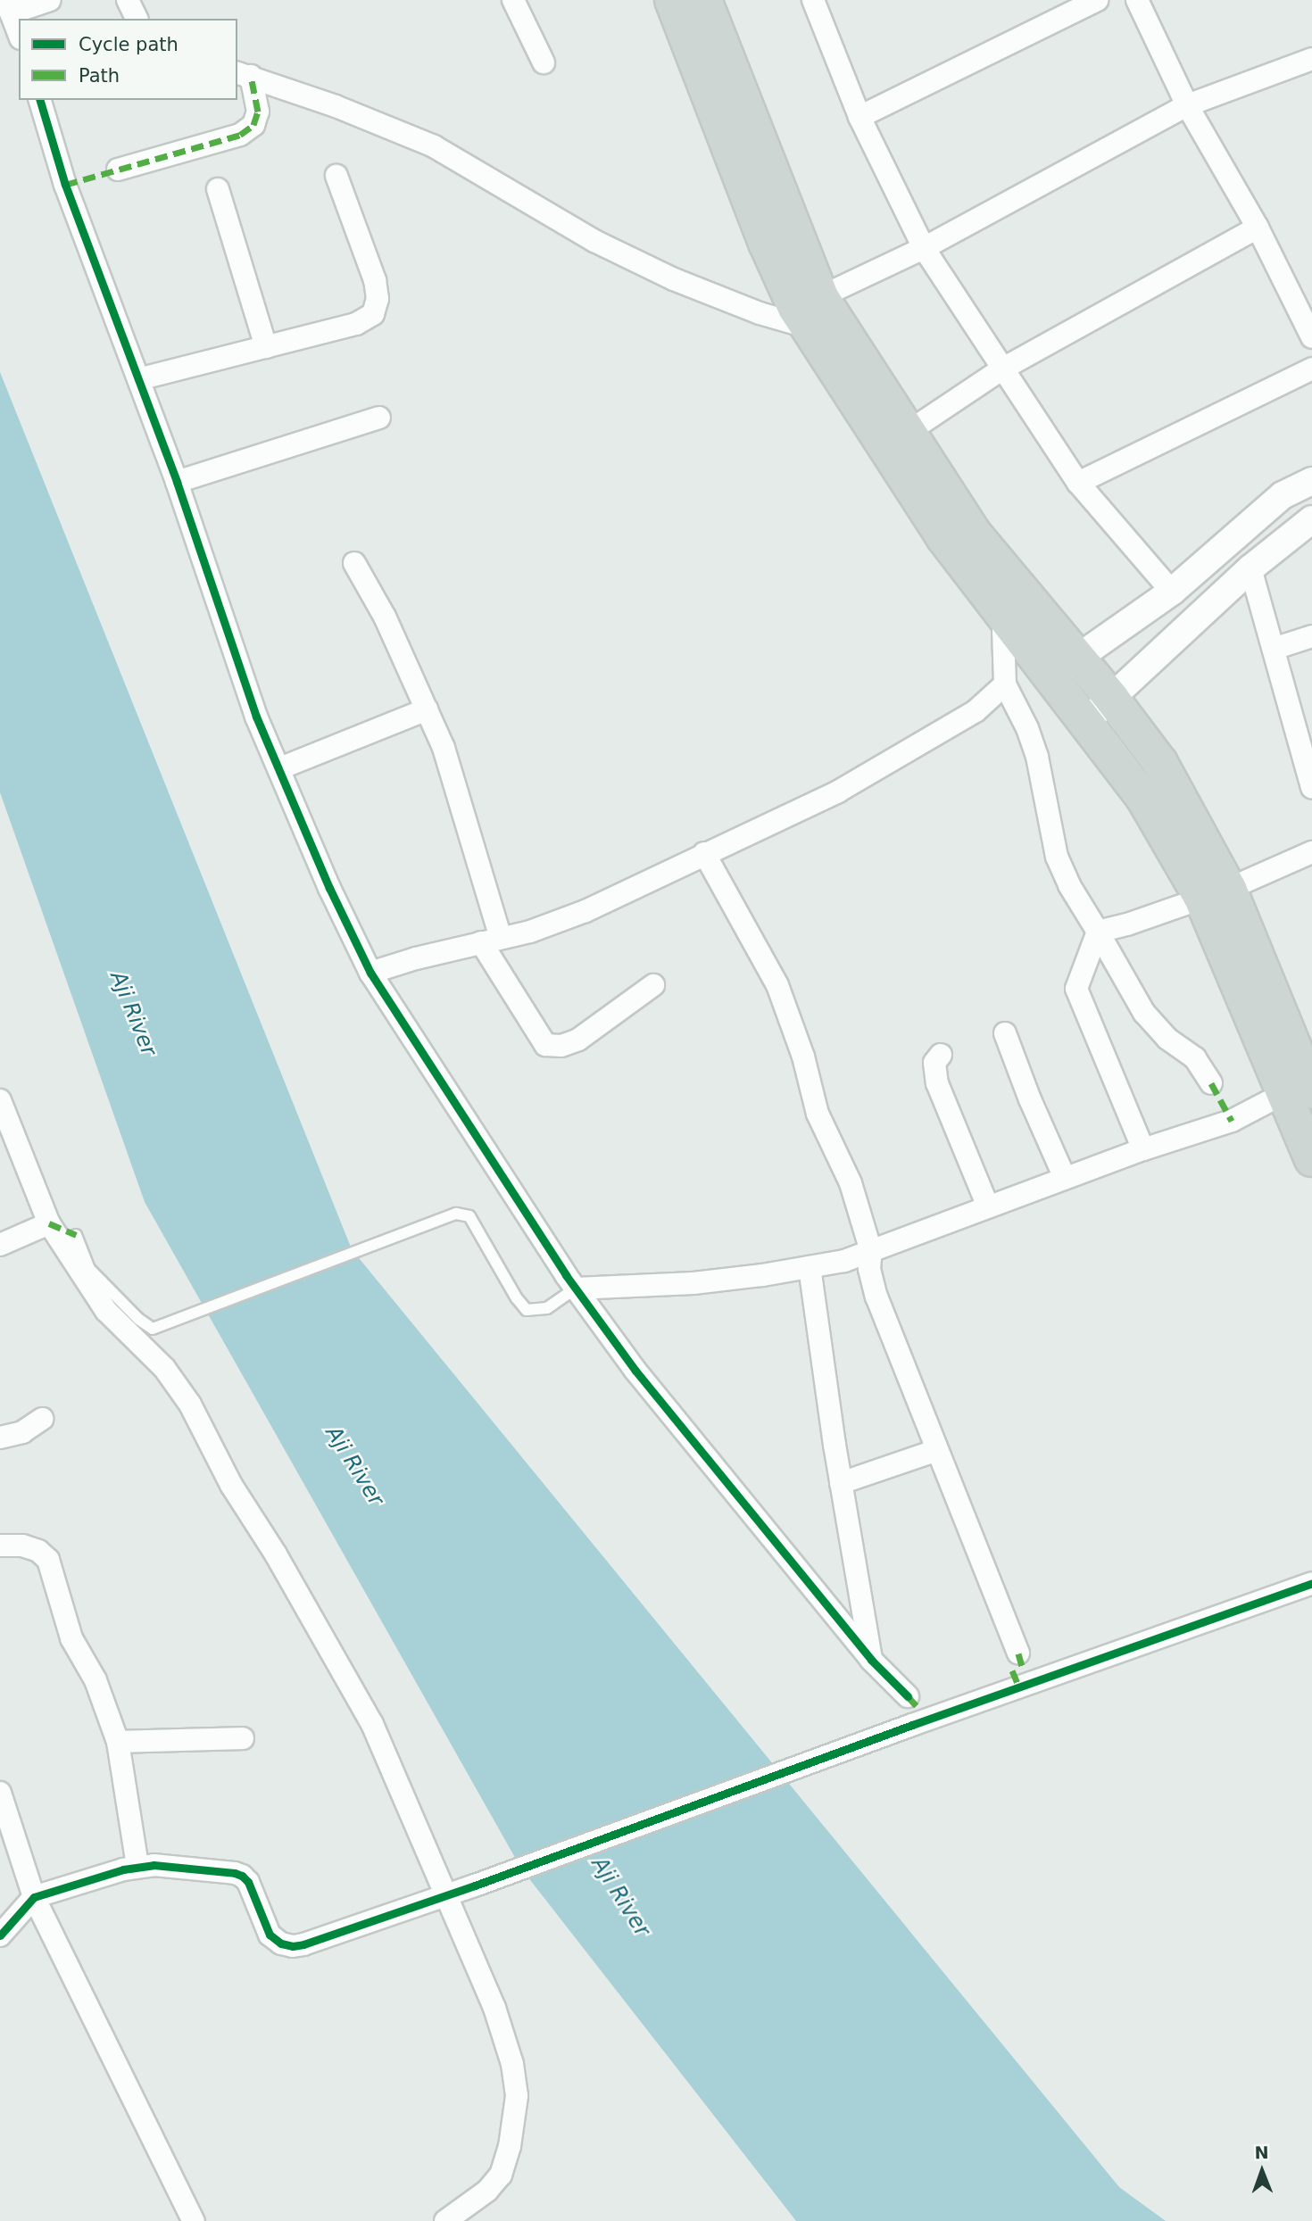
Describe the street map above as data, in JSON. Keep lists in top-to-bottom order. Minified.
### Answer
{"water":["Aji River"],"legend":["Cycle path","Path"],"north":"top"}
